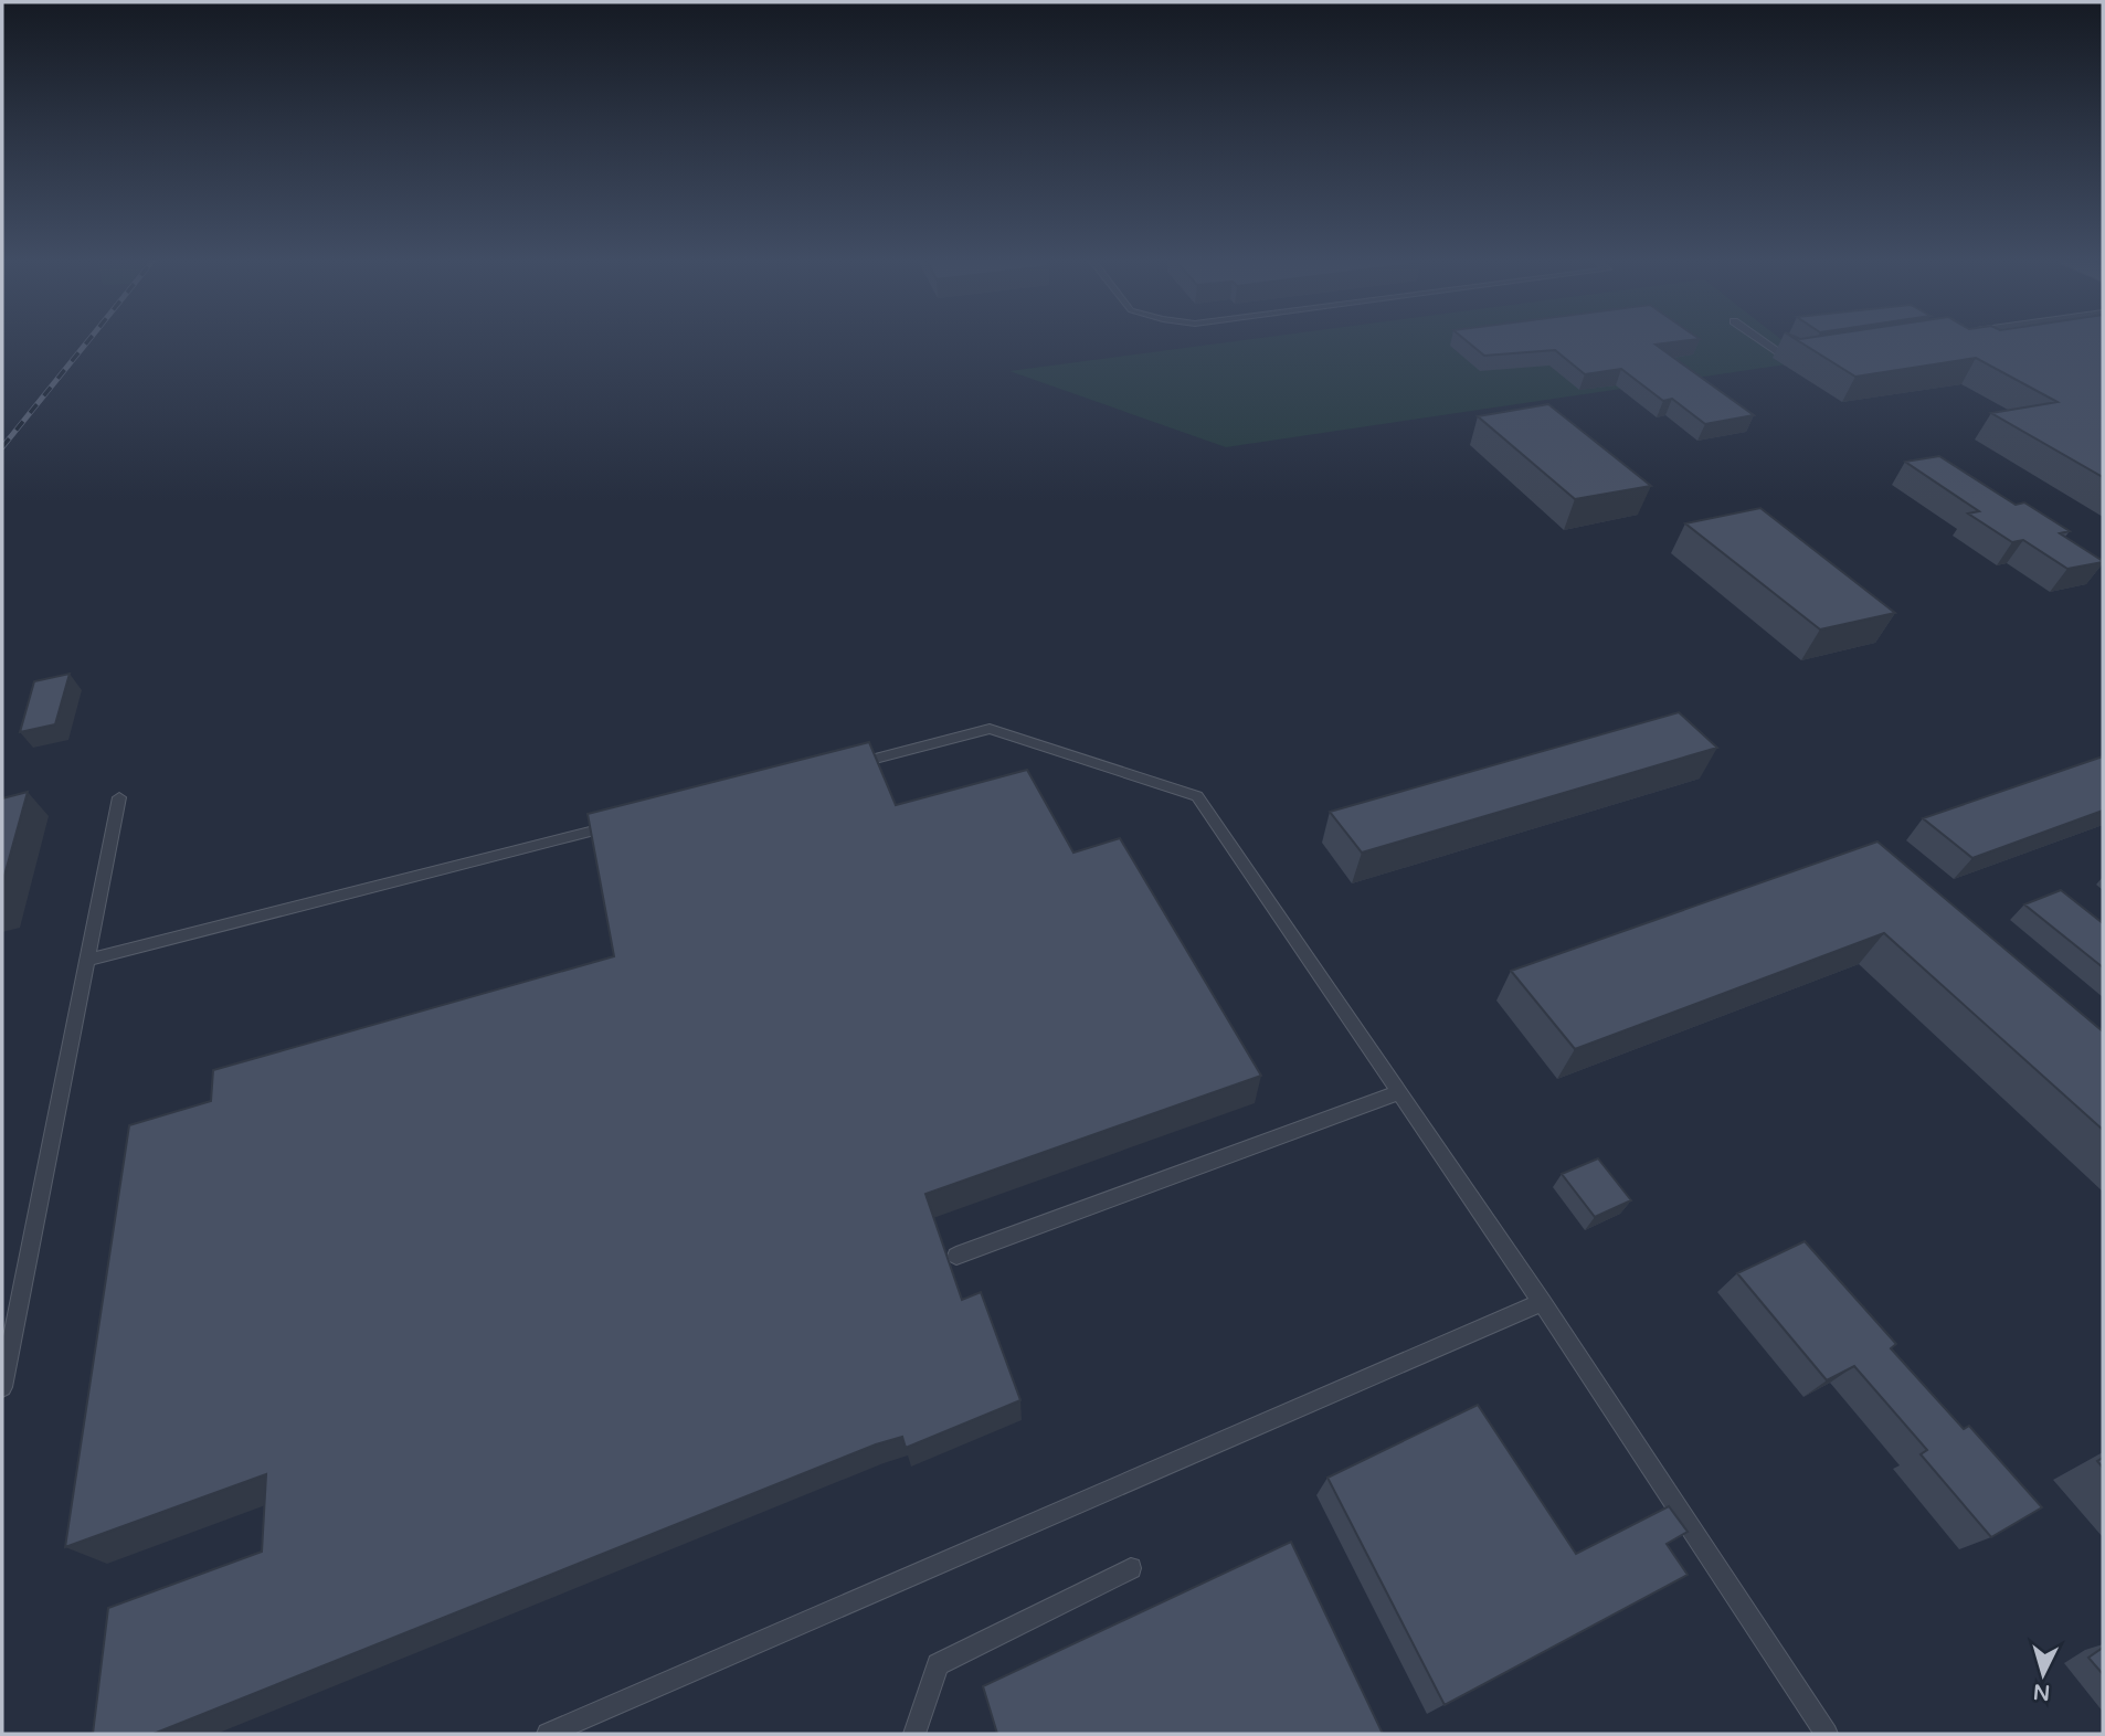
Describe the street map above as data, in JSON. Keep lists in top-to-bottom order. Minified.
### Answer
{"north":"bottom"}
